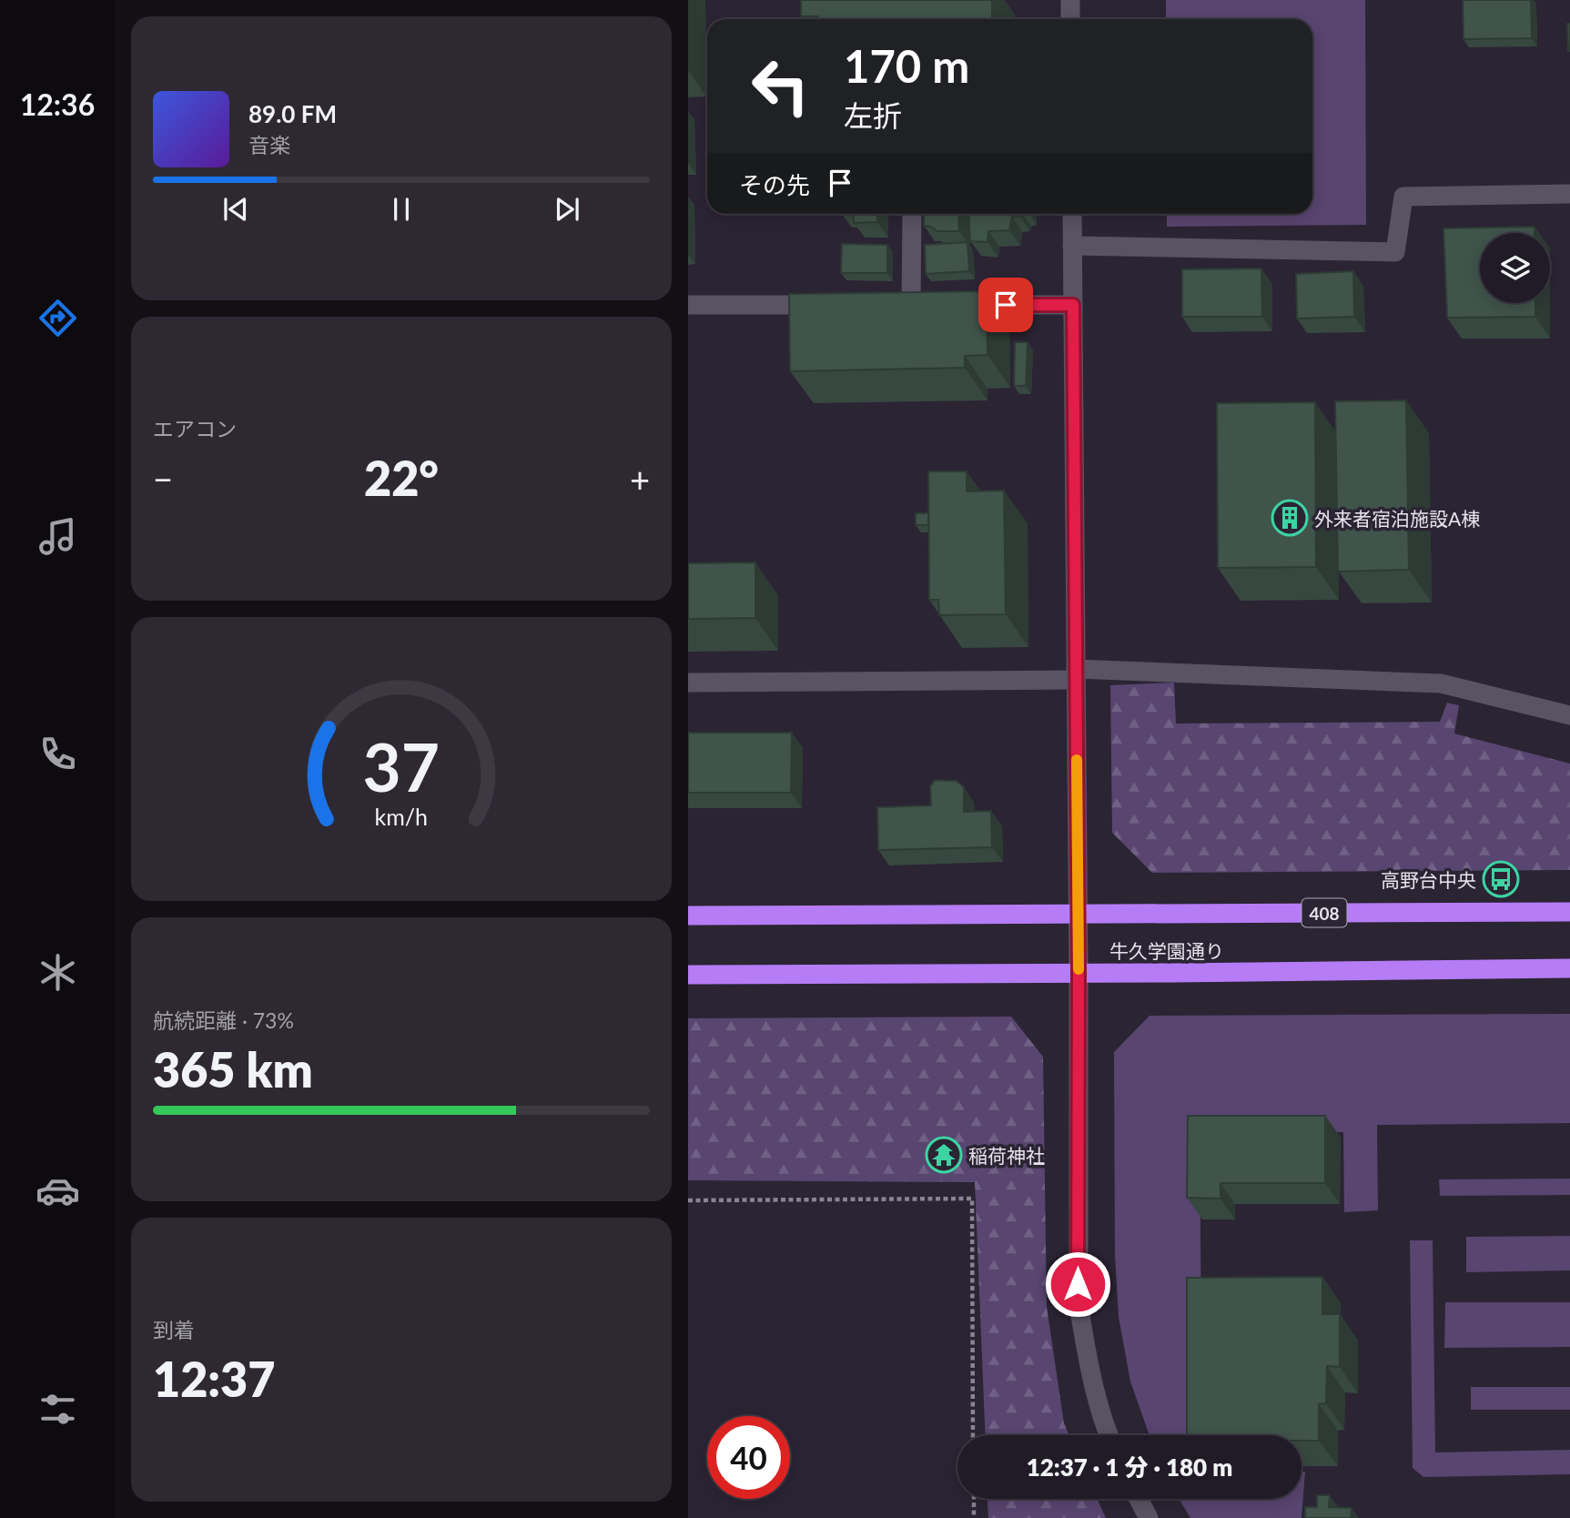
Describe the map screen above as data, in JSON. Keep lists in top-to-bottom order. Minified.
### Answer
{"streets":{"highway":["408","牛久学園通り"]},"places":{"building":["外来者宿泊施設A棟"],"bus stop":["高野台中央"],"temple":["稲荷神社"]},"page":{"tabs":"12:36","turn":["170 m","左折"],"song":["89.0 FM","音楽"],"then":"その先","tile":["エアコン",["航続距離 · 73%","365 km"],["到着","12:37"]],"heat":["−","22°","+"],"limit":"40","trip":"12:37 · 1 分 · 180 m","gauge":["37","km/h"]}}
